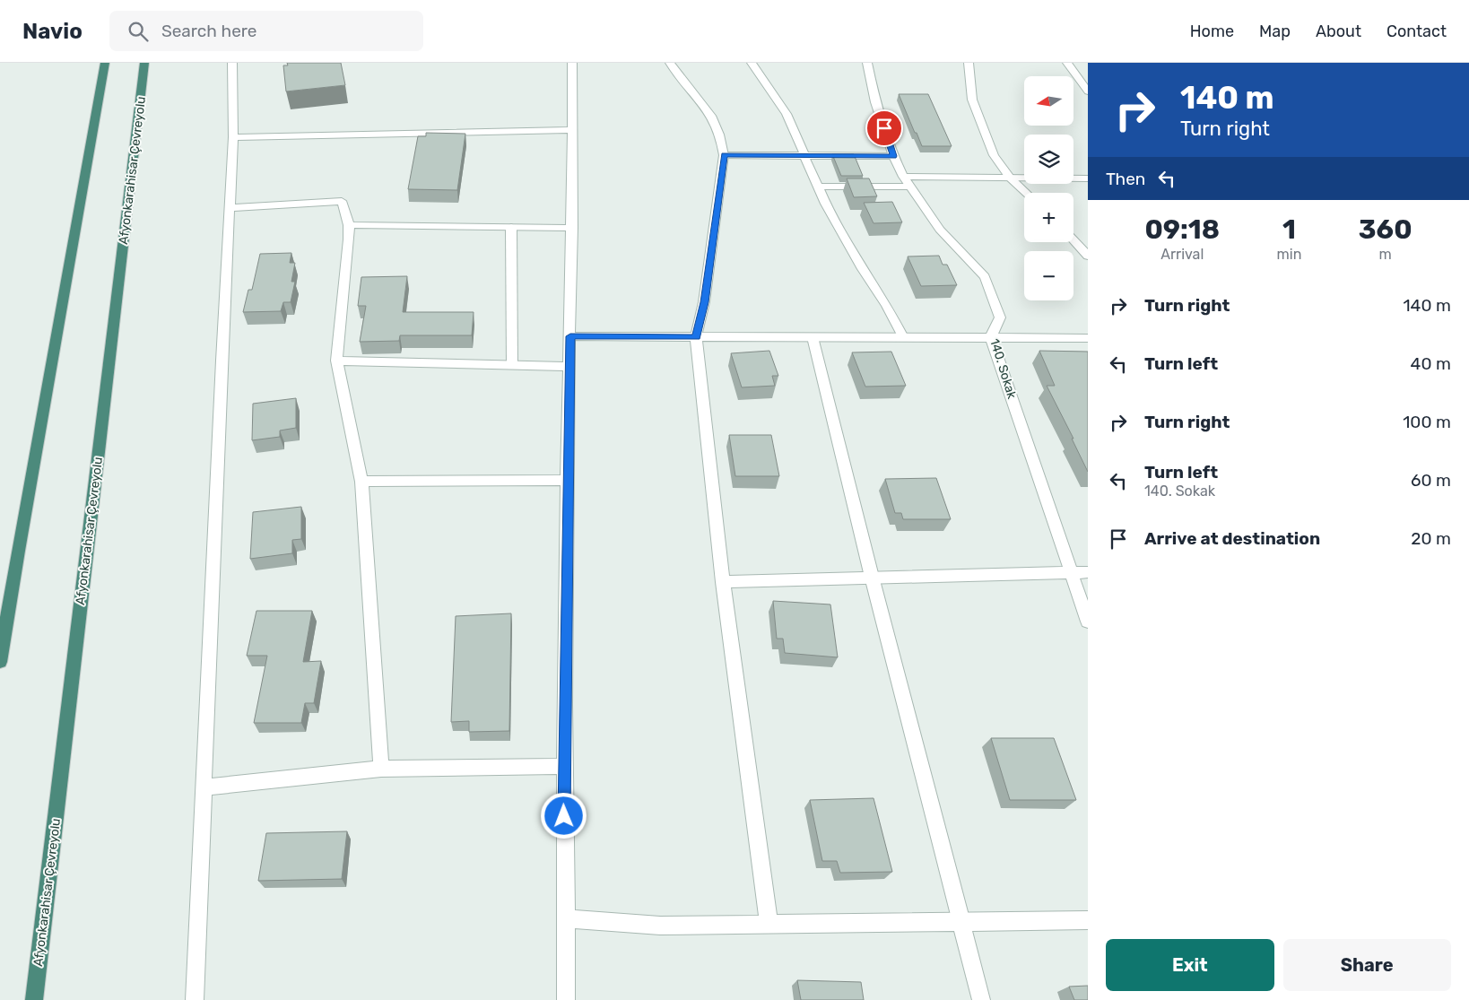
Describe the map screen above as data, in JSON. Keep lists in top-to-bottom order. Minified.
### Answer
{"streets":{"highway":["Afyonkarahisar Çevreyolu"],"street":["140. Sokak"]},"north":"left","page":{"header":"Navio","search":"Search here","nav":["Home","Map","About","Contact"],"turn":["140 m","Turn right"],"map_buttons":["+","−"],"then":"Then","eta":["09:18","Arrival","1","min","360","m"],"list":[{"name":"Turn right","value":"140 m"},{"name":"Turn left","value":"40 m"},{"name":"Turn right","value":"100 m"},{"name":"Turn left","note":"140. Sokak","value":"60 m"},{"name":"Arrive at destination","value":"20 m"}],"buttons":["Exit","Share"]}}
